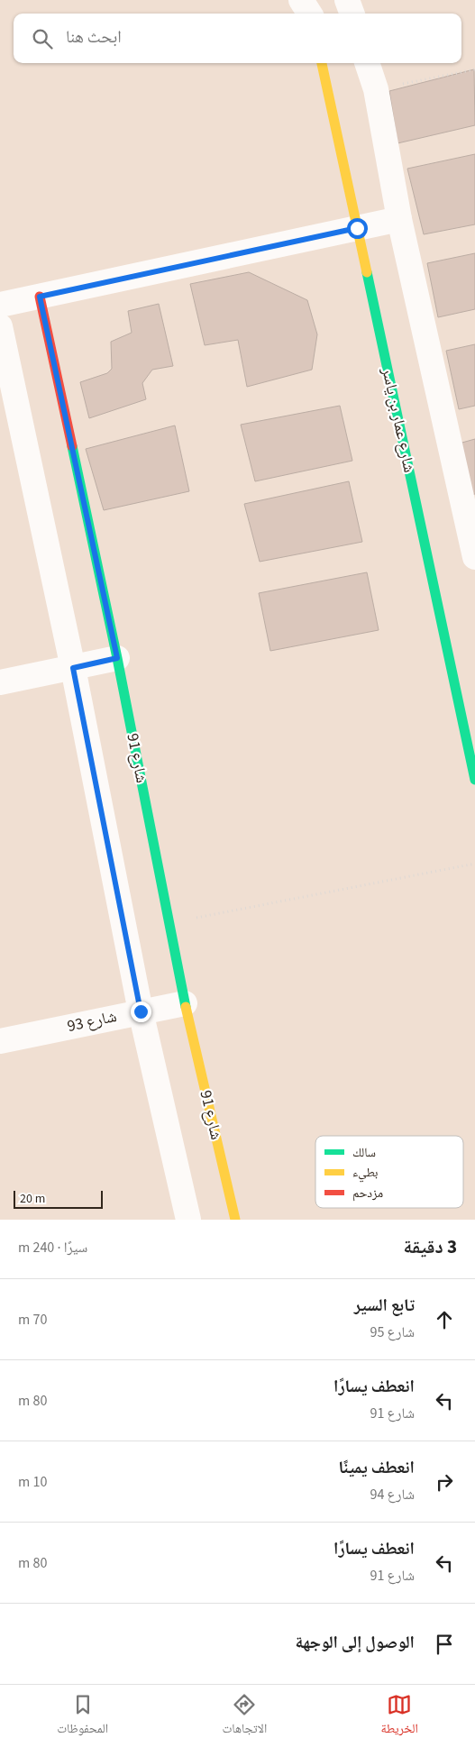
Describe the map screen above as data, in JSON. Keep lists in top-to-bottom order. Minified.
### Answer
{"streets":{"street":["شارع عمار بن ياسر","شارع 91","شارع 93"]},"crossings":[["شارع 91","شارع 93"]],"legend":["سالك","بطيء","مزدحم"],"scale_bar":"20 m","page":{"search":"ابحث هنا","scale":"20 m","heading":["3 دقيقة","سيرًا · 240 m"],"list":[["تابع السير","شارع 95","70 m"],["انعطف يسارًا","شارع 91","80 m"],["انعطف يمينًا","شارع 94","10 m"],["انعطف يسارًا","شارع 91","80 m"],"الوصول إلى الوجهة"],"nav":["الخريطة","الاتجاهات","المحفوظات"]}}
